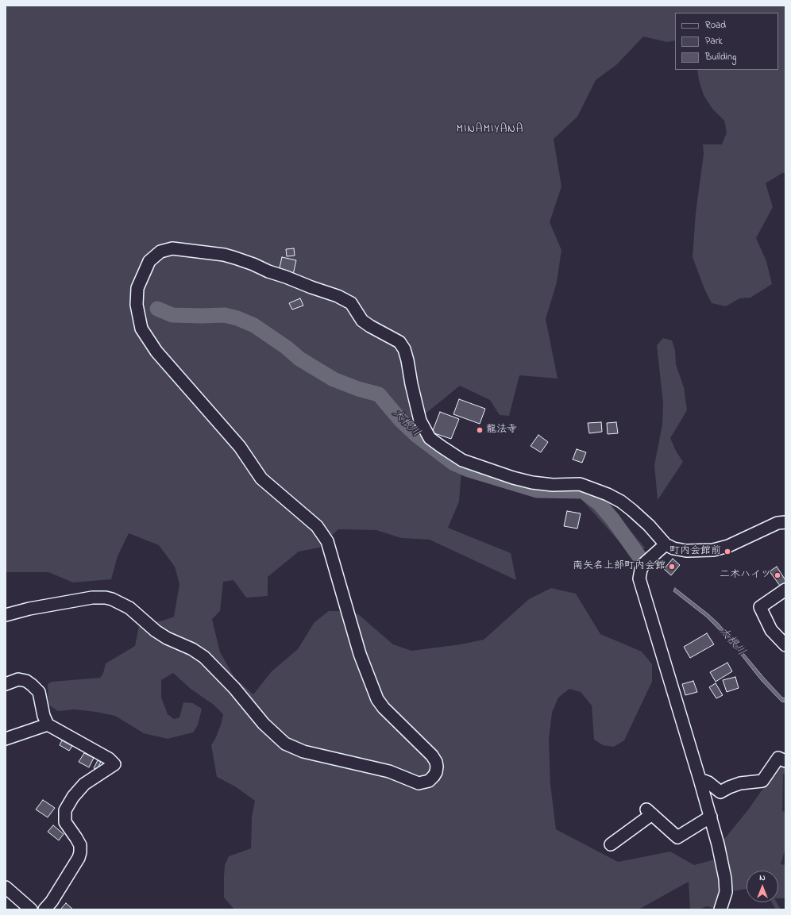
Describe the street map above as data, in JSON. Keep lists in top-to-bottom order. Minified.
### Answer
{"districts":["MINAMIYANA"],"water":["大根川"],"places":["龍法寺","町内会館前","南矢名上部町内会館","二木ハイツ"],"legend":["Road","Park","Building"],"north":"top"}
